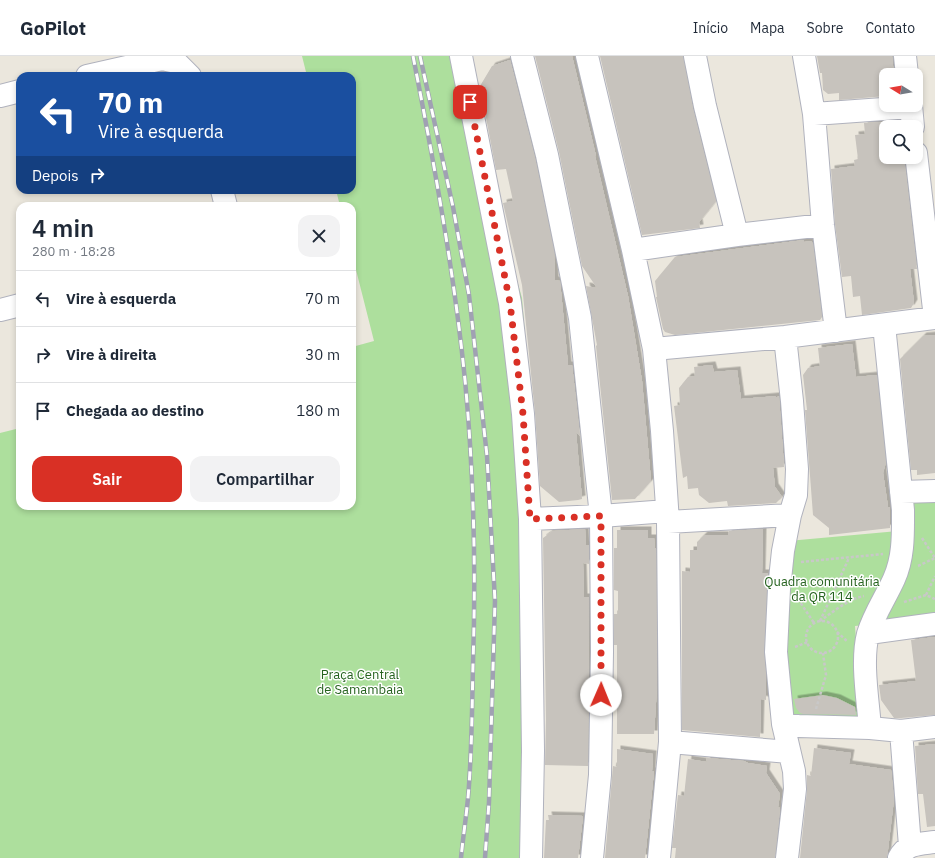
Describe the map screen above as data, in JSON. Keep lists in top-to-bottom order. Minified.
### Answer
{"parks":["Quadra comunitária da QR 114","Praça Central de Samambaia"],"north":"left","page":{"header":"GoPilot","nav":["Início","Mapa","Sobre","Contato"],"turn":["70 m","Vire à esquerda"],"then":"Depois","heading":["4 min","280 m · 18:28"],"list":[{"name":"Vire à esquerda","value":"70 m"},{"name":"Vire à direita","value":"30 m"},{"name":"Chegada ao destino","value":"180 m"}],"buttons":["Sair","Compartilhar"]}}
